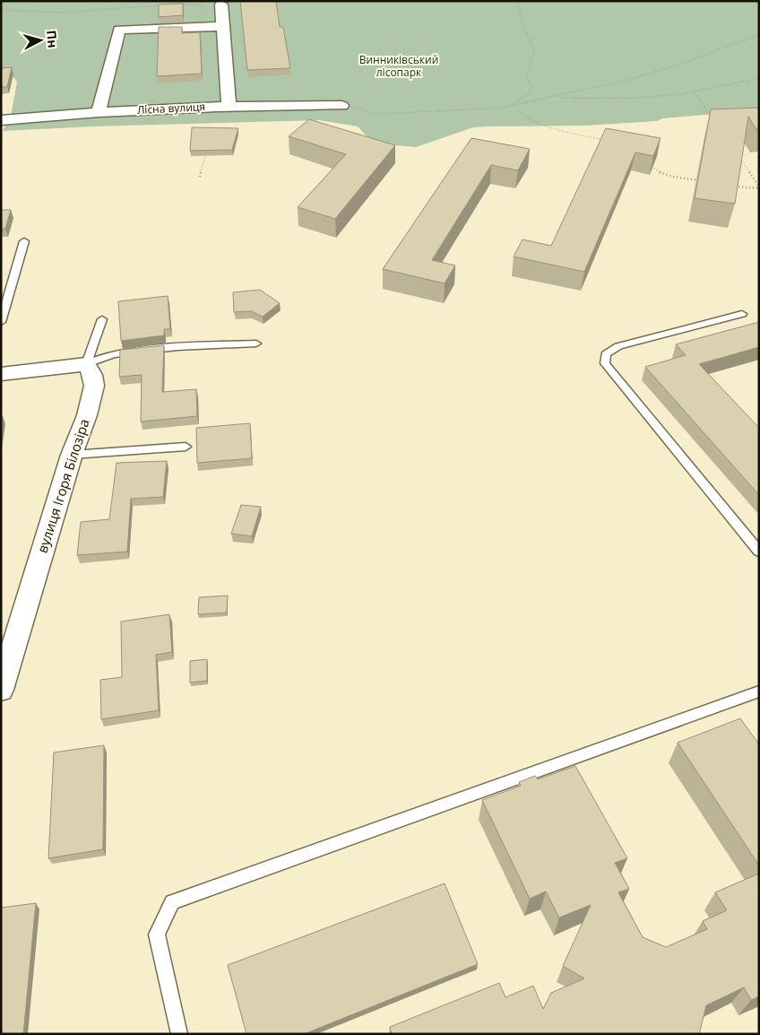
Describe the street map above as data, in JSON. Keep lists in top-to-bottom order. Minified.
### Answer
{"streets":{"street":["Лісна вулиця","вулиця Ігоря Білозіра"]},"parks":["Винниківський лісопарк"],"north":"right"}
